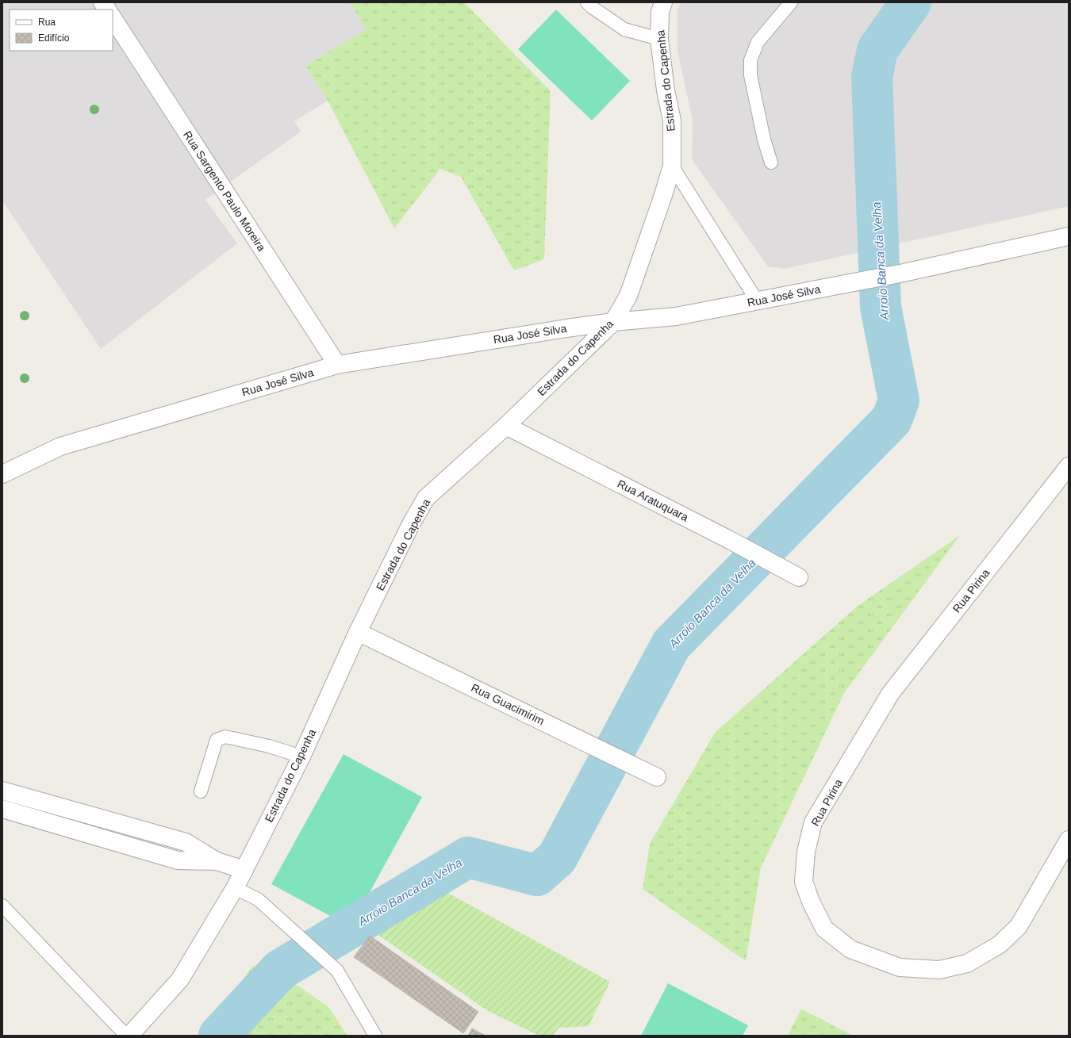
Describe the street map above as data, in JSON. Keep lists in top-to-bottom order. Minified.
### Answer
{"streets":{"street":["Estrada do Capenha","Rua Sargento Paulo Moreira","Rua José Silva","Rua Aratuquara","Rua Pirina","Rua Guacimirim"]},"crossings":[["Estrada do Capenha","Rua José Silva"],["Estrada do Capenha","Rua Aratuquara"],["Estrada do Capenha","Rua Guacimirim"],["Rua Sargento Paulo Moreira","Rua José Silva"]],"water":["Arroio Banca da Velha"],"legend":["Rua","Edifício"]}
